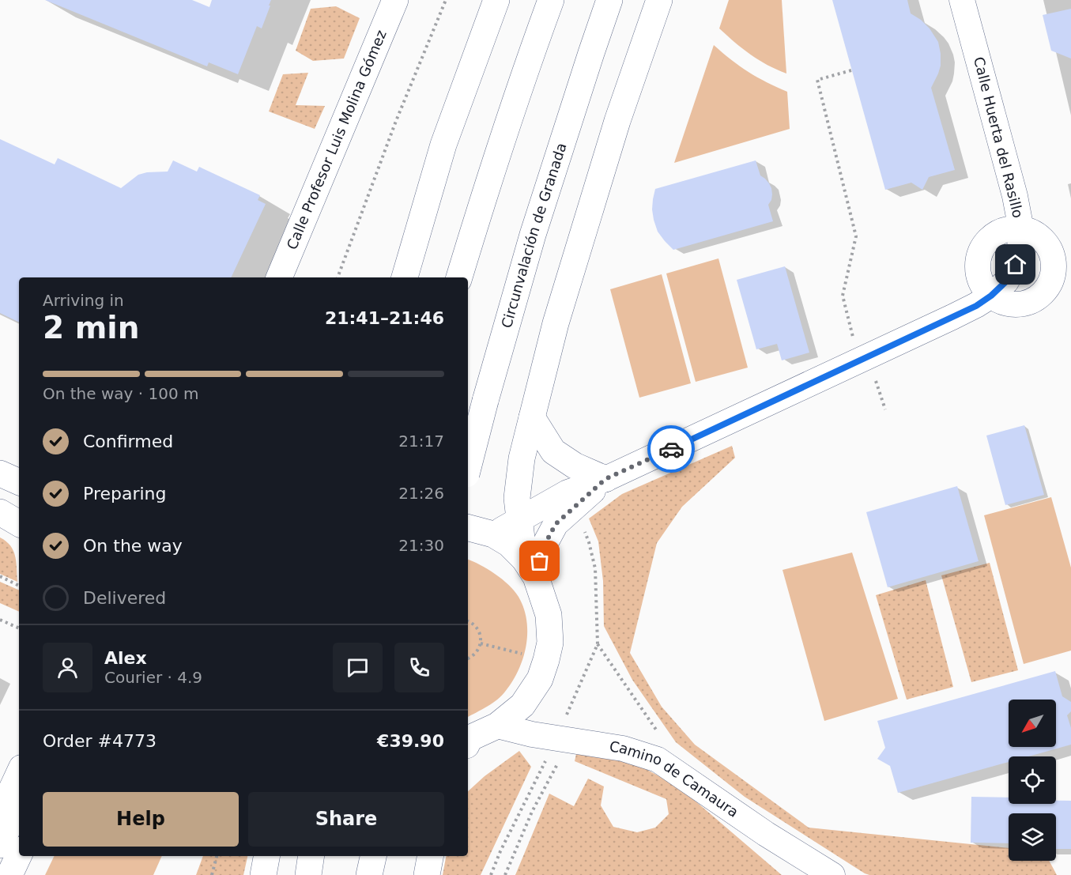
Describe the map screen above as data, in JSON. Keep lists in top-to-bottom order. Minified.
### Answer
{"streets":{"main road":["Calle Profesor Luis Molina Gómez","Circunvalación de Granada"],"street":["Calle Huerta del Rasillo","Camino de Camaura"]},"north":"bottom left","page":{"heading":["2 min","Arriving in","21:41–21:46"],"panel":["Alex","Courier · 4.9","Order #4773","€39.90"],"bar":"On the way · 100 m","list":[["Confirmed","21:17"],["Preparing","21:26"],["On the way","21:30"],"Delivered"],"buttons":["Help","Share"]}}
